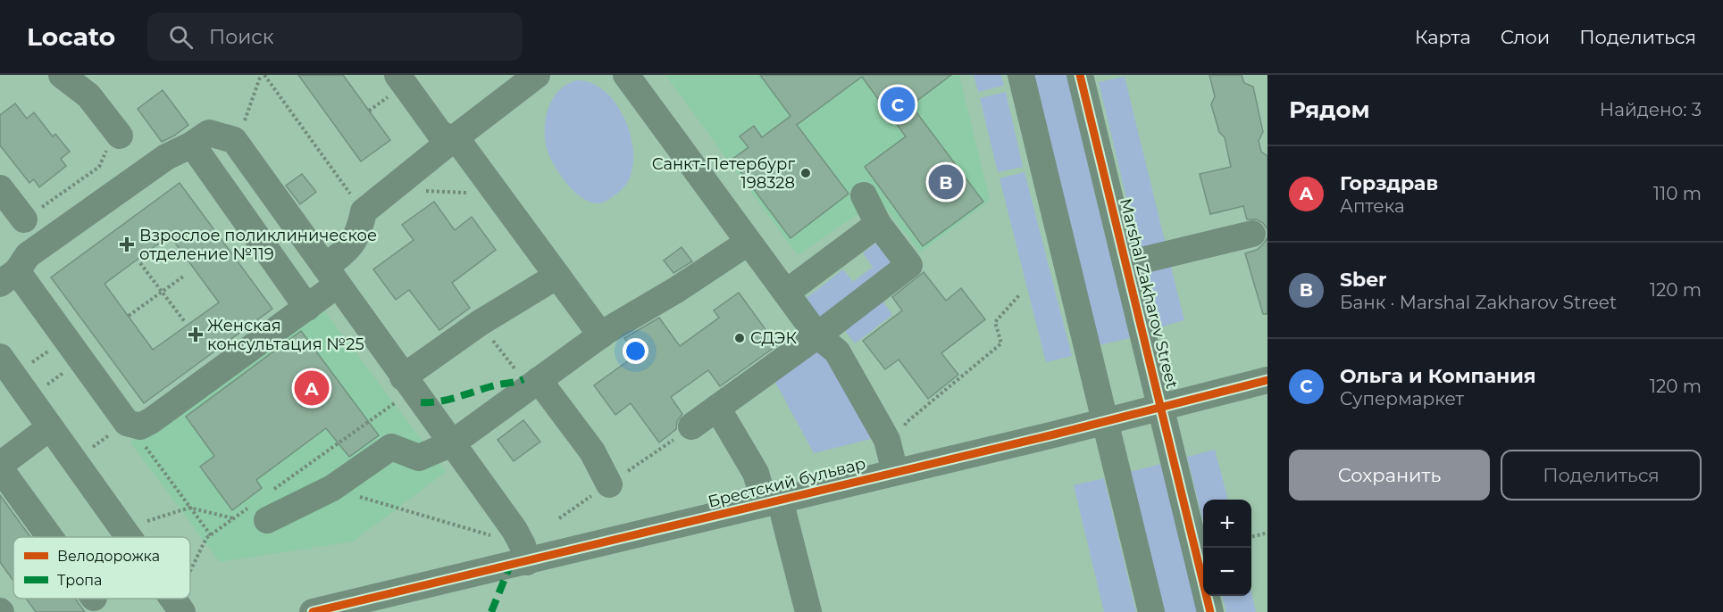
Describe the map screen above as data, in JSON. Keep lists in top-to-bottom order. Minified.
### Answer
{"streets":{"street":["Marshal Zakharov Street","Брестский бульвар"]},"crossings":[["Marshal Zakharov Street","Брестский бульвар"]],"places":{"other":["Санкт-Петербург 198328","СДЭК"],"health":["Взрослое поликлиническое отделение №119","Женская консультация №25"]},"legend":["Велодорожка","Тропа"],"page":{"header":"Locato","search":"Поиск","nav":["Карта","Слои","Поделиться"],"heading":["Рядом","Найдено: 3"],"pins":["C","B","A"],"list":[{"mark":"A","name":"Горздрав","note":"Аптека","value":"110 m"},{"mark":"B","name":"Sber","note":"Банк · Marshal Zakharov Street","value":"120 m"},{"mark":"C","name":"Ольга и Компания","note":"Супермаркет","value":"120 m"}],"buttons":["Сохранить","Поделиться"],"map_buttons":["+","−"]}}
